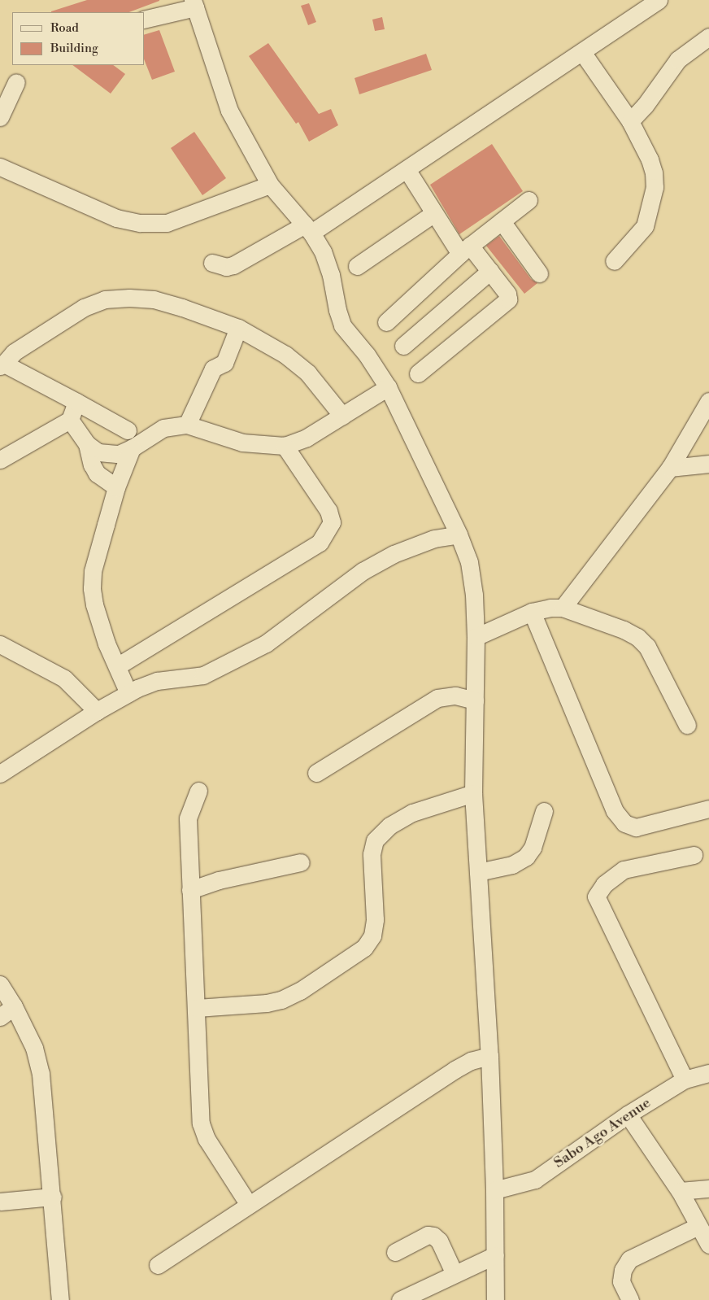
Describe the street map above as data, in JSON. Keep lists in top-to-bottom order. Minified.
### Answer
{"streets":{"street":["Sabo Ago Avenue"]},"legend":["Road","Building"]}
